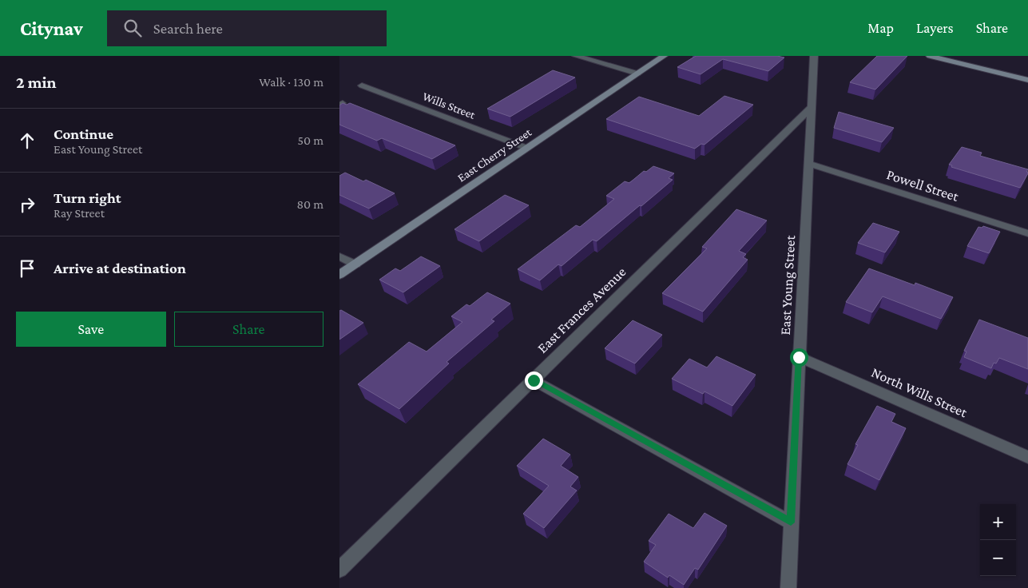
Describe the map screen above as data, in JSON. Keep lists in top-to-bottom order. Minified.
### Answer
{"streets":{"street":["Wills Street","East Cherry Street","Powell Street","East Young Street","East Frances Avenue","North Wills Street"]},"crossings":[["Wills Street","East Cherry Street"],["Powell Street","East Young Street"],["East Young Street","East Frances Avenue"],["East Young Street","North Wills Street"]],"page":{"header":"Citynav","search":"Search here","nav":["Map","Layers","Share"],"heading":["2 min","Walk · 130 m"],"list":[["Continue","East Young Street","50 m"],["Turn right","Ray Street","80 m"],"Arrive at destination"],"buttons":["Save","Share"],"map_buttons":["+","−"]}}
